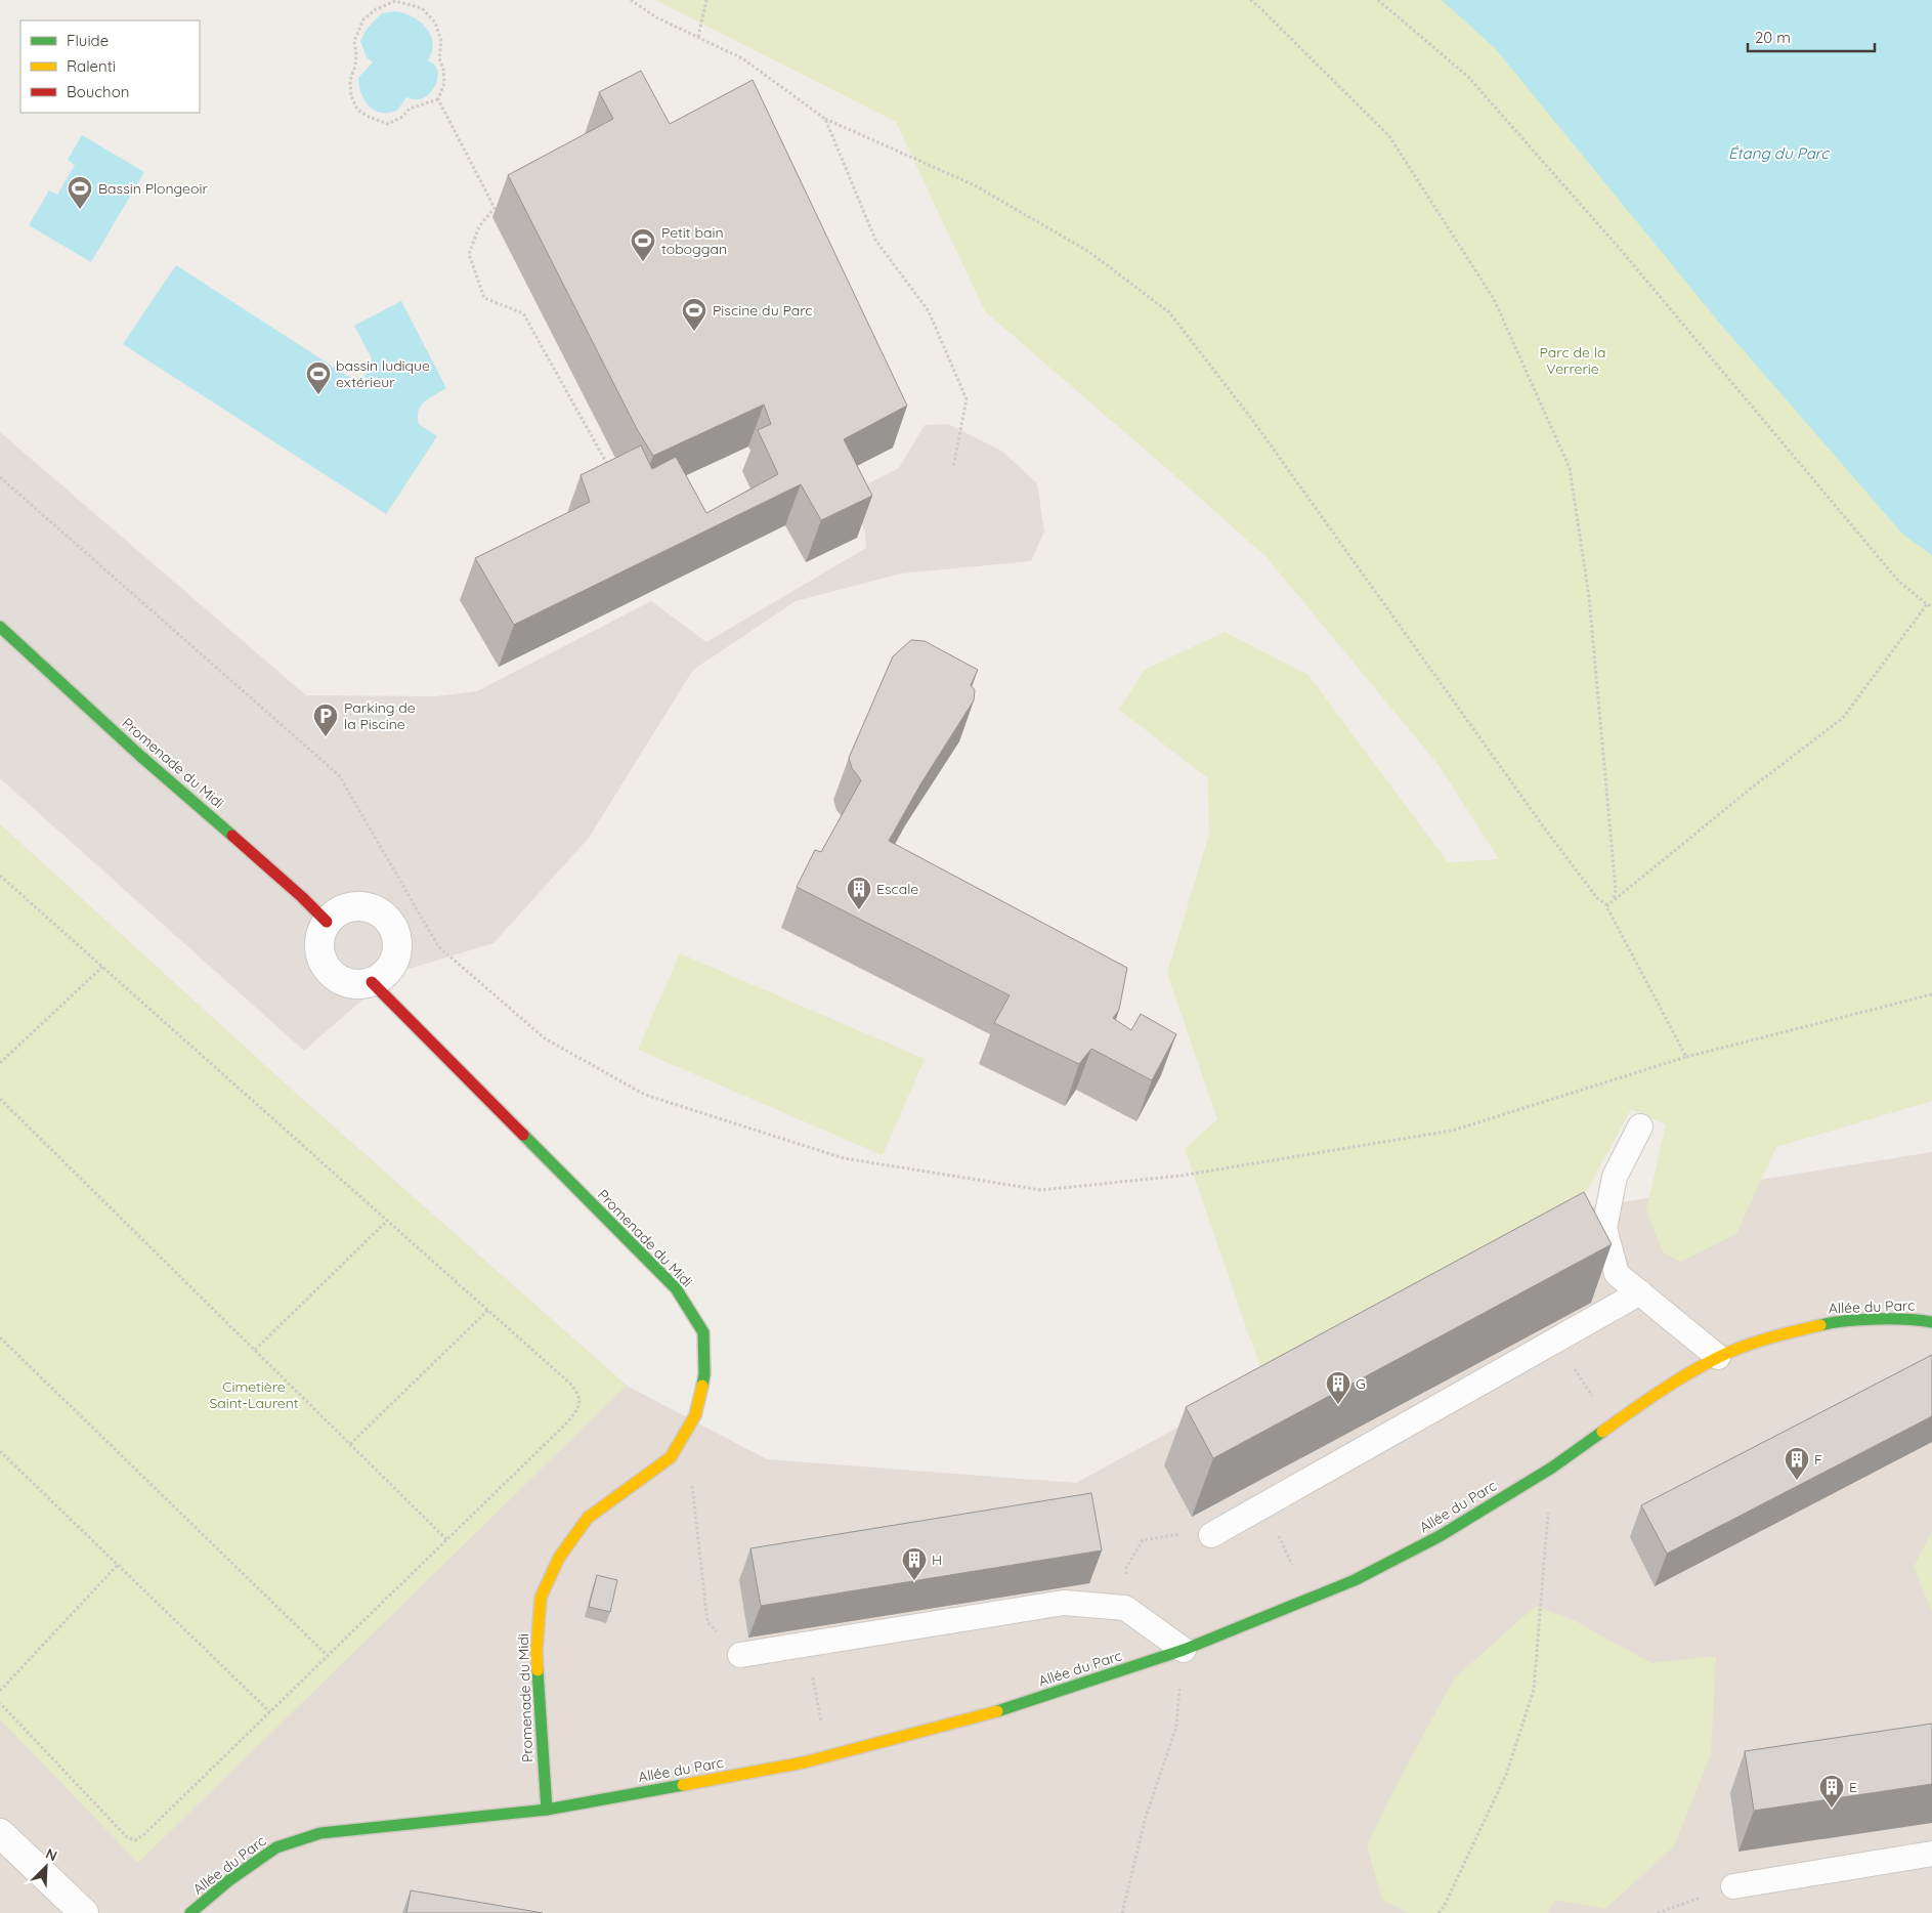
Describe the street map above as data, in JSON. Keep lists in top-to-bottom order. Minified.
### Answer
{"streets":{"street":["Promenade du Midi","Allée du Parc"]},"crossings":[["Promenade du Midi","Allée du Parc"]],"water":["Étang du Parc"],"parks":["Parc de la Verrerie","Cimetière Saint-Laurent"],"places":{"sports":["Bassin Plongeoir","Petit bain toboggan","Piscine du Parc","bassin ludique extérieur"],"parking":["Parking de la Piscine"],"building":["Escale","G","F","H","E"]},"legend":["Fluide","Ralenti","Bouchon"],"scale_bar":"20 m","north":"top right"}
